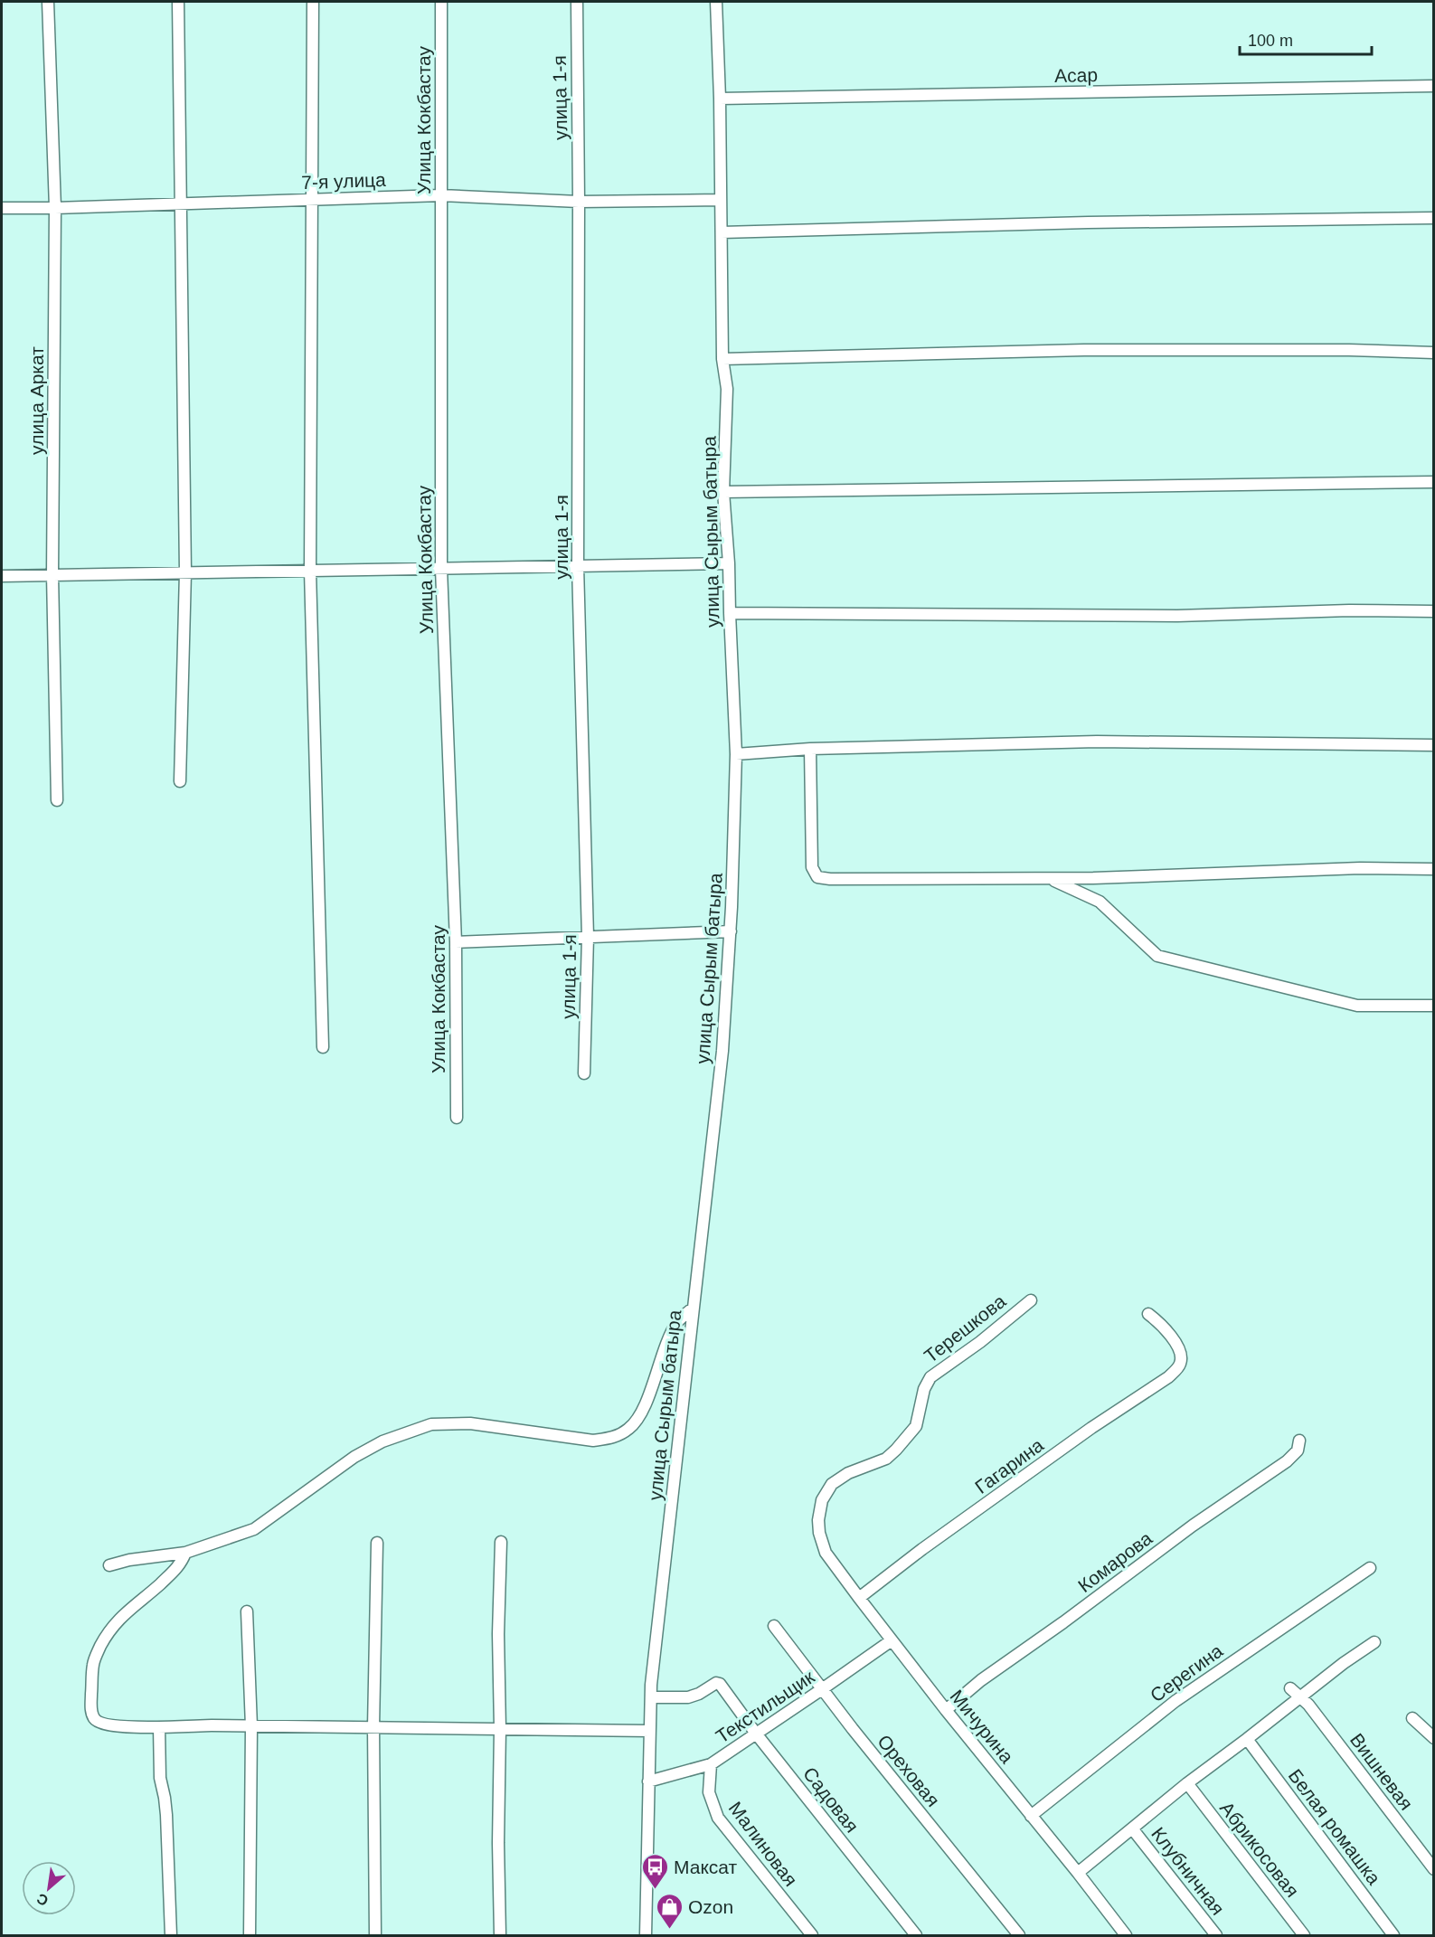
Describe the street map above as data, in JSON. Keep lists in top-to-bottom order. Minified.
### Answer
{"streets":{"street":["Асар","улица 1-я","Улица Кокбастау","7-я улица","улица Аркат","улица Сырым батыра","Терешкова","Гагарина","Комарова","Серегина","Текстильщик","Мичурина","Ореховая","Вишневая","Садовая","Белая ромашка","Малиновая","Абрикосовая","Клубничная"]},"crossings":[["Асар","улица Сырым батыра"],["улица 1-я","7-я улица"],["Улица Кокбастау","7-я улица"],["7-я улица","улица Аркат"],["7-я улица","улица Сырым батыра"],["улица Сырым батыра","Текстильщик"],["улица Сырым батыра","Садовая"],["Терешкова","Мичурина"],["Гагарина","Мичурина"],["Комарова","Мичурина"],["Серегина","Мичурина"],["Текстильщик","Мичурина"],["Текстильщик","Ореховая"],["Текстильщик","Садовая"],["Текстильщик","Малиновая"]],"places":{"bus stop":["Максат"],"shop":["Ozon"]},"scale_bar":"100 m","north":"bottom left"}
